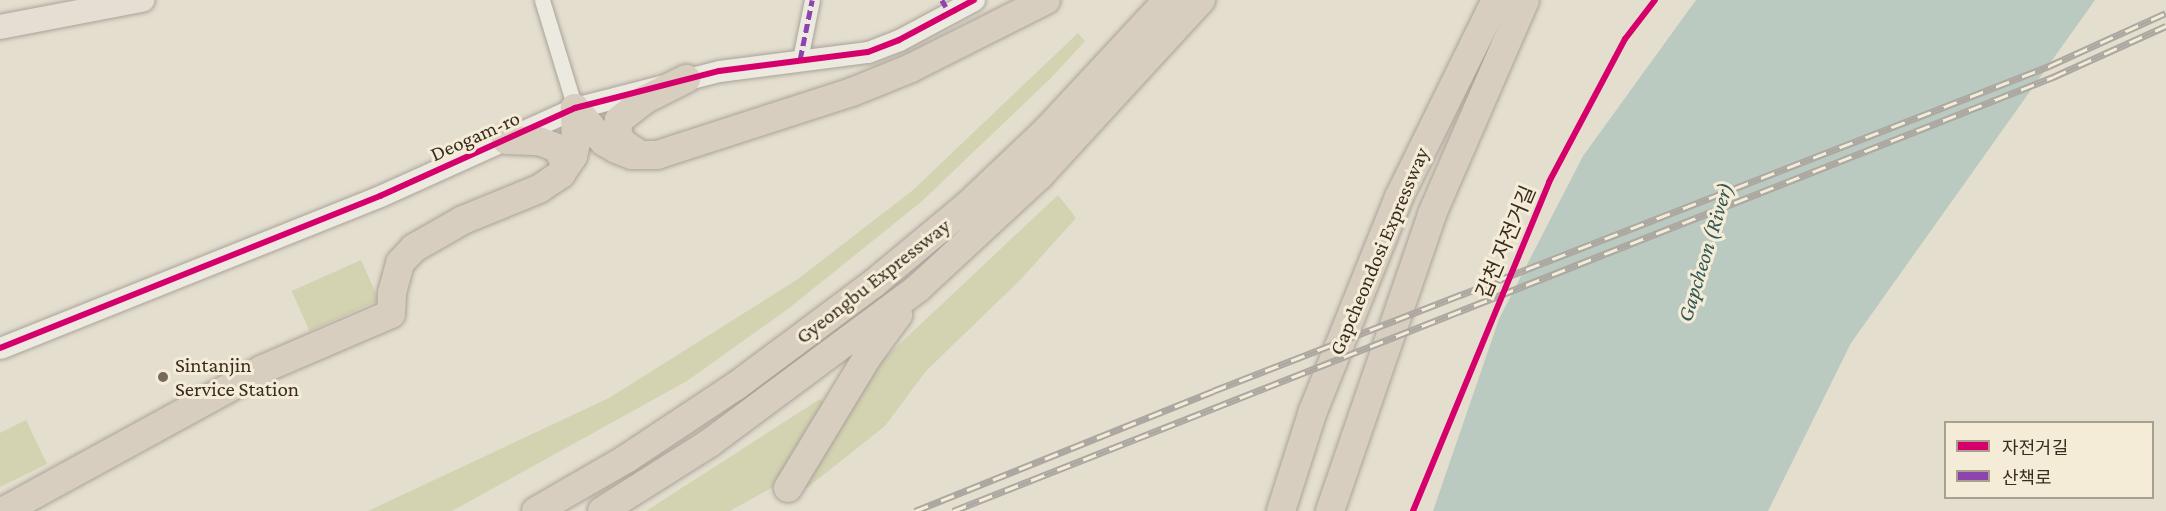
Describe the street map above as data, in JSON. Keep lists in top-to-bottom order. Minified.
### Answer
{"streets":{"highway":["Gapcheondosi Expressway","Gyeongbu Expressway"],"street":["Deogam-ro"],"cycle path":["갑천 자전거길"]},"water":["Gapcheon (River)"],"places":["Sintanjin Service Station"],"legend":["자전거길","산책로"]}
